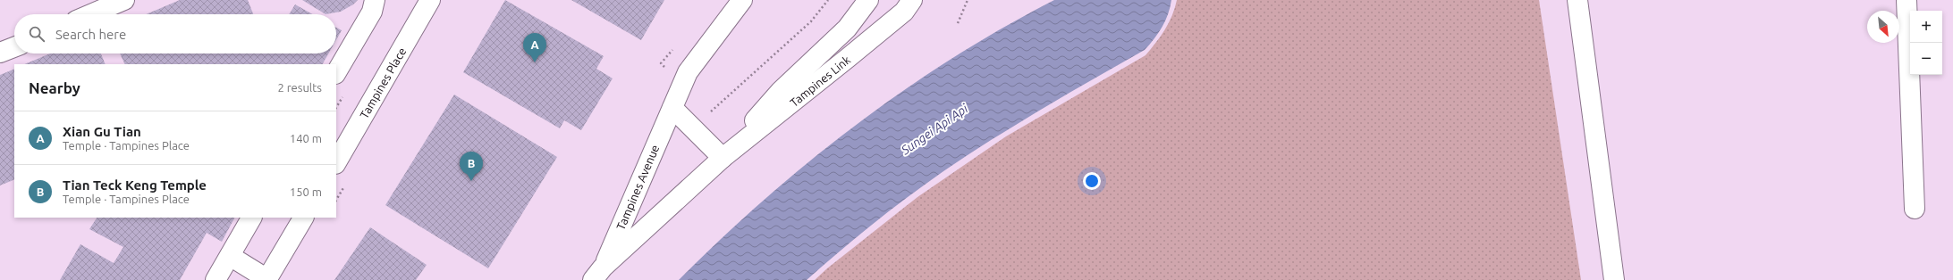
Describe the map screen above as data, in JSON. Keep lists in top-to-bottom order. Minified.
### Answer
{"streets":{"street":["Tampines Link","Tampines Place","Tampines Avenue"]},"crossings":[["Tampines Link","Tampines Avenue"]],"water":["Sungei Api Api"],"north":"bottom right","page":{"map_buttons":["+","−"],"search":"Search here","pins":["A","B"],"heading":["Nearby","2 results"],"list":[{"mark":"A","name":"Xian Gu Tian","note":"Temple · Tampines Place","value":"140 m"},{"mark":"B","name":"Tian Teck Keng Temple","note":"Temple · Tampines Place","value":"150 m"}]}}
